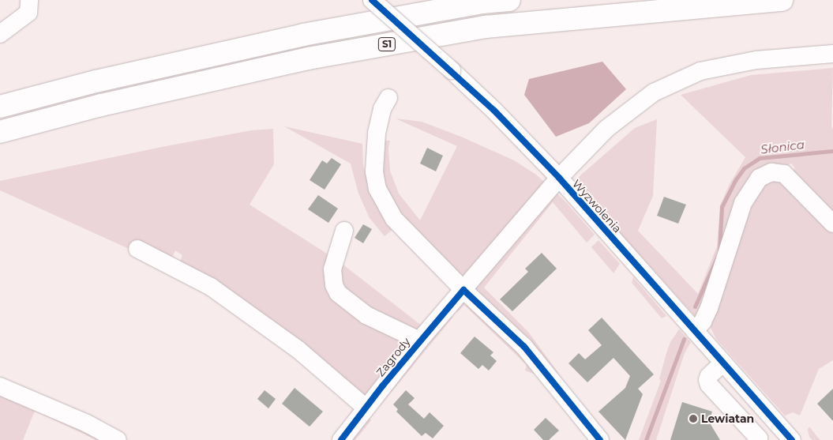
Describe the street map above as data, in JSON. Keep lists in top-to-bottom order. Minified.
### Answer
{"streets":{"highway":["S1"],"street":["Wyzwolenia","Zagrody"]},"crossings":[["Wyzwolenia","Zagrody"]],"water":["Słonica"],"places":["Lewiatan"]}
